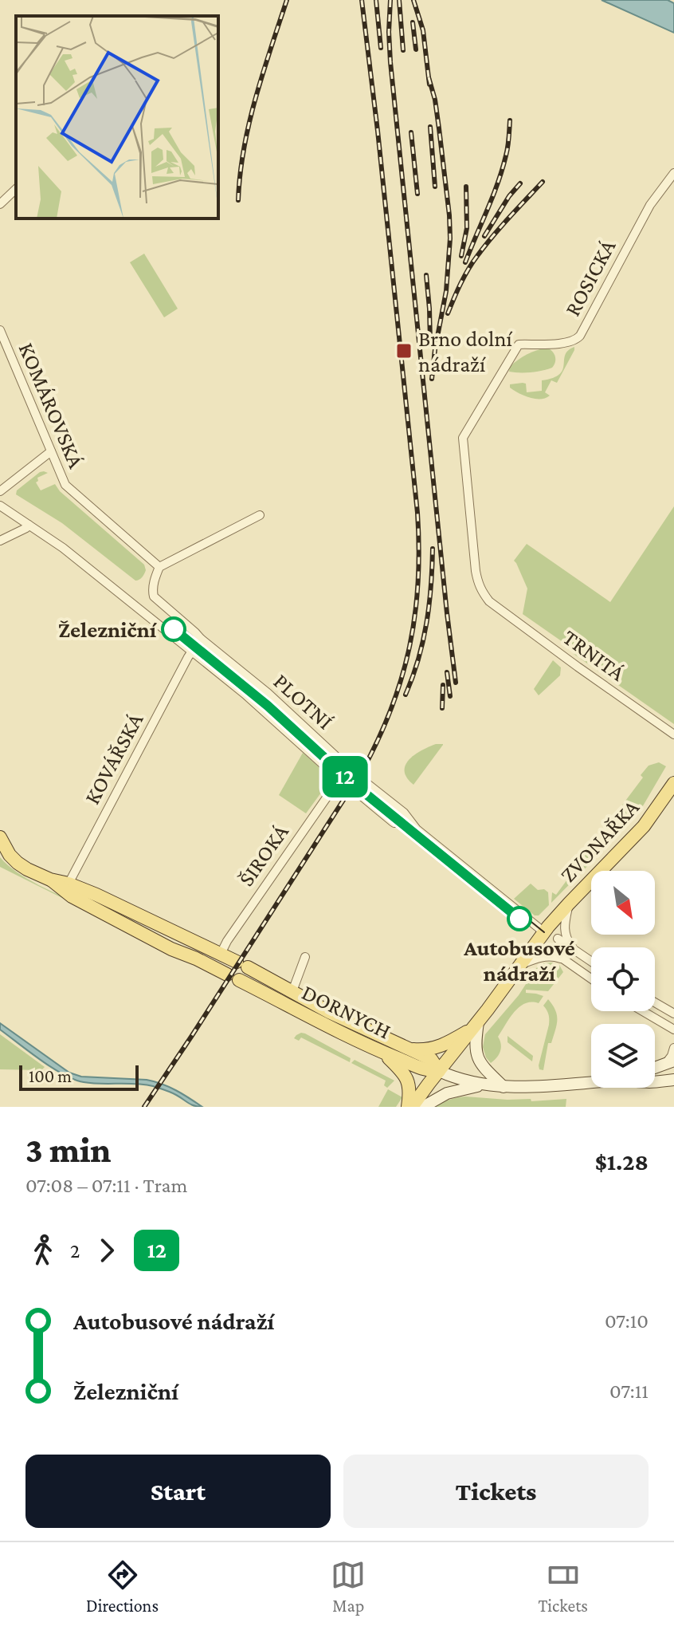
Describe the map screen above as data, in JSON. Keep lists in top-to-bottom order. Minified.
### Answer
{"streets":{"main road":["ZVONAŘKA","DORNYCH"],"street":["ROSICKÁ","KOMÁROVSKÁ","TRNITÁ","PLOTNÍ","KOVÁŘSKÁ","ŠIROKÁ"]},"crossings":[["ROSICKÁ","TRNITÁ"],["KOMÁROVSKÁ","PLOTNÍ"],["PLOTNÍ","KOVÁŘSKÁ"],["PLOTNÍ","ZVONAŘKA"],["PLOTNÍ","ŠIROKÁ"],["KOVÁŘSKÁ","DORNYCH"],["ZVONAŘKA","DORNYCH"],["ŠIROKÁ","DORNYCH"]],"places":{"transit":["Brno dolní nádraží"],"other":["Železniční","Autobusové nádraží"]},"lines":["tram line 12"],"scale_bar":"100 m","north":"bottom right","page":{"on_map":"12","scale":"100 m","heading":["3 min","07:08 – 07:11 · Tram","$1.28"],"legs":["2","12"],"list":[{"name":"Autobusové nádraží","value":"07:10"},{"name":"Železniční","value":"07:11"}],"buttons":["Start","Tickets"],"tabs":["Directions","Map","Tickets"]}}
